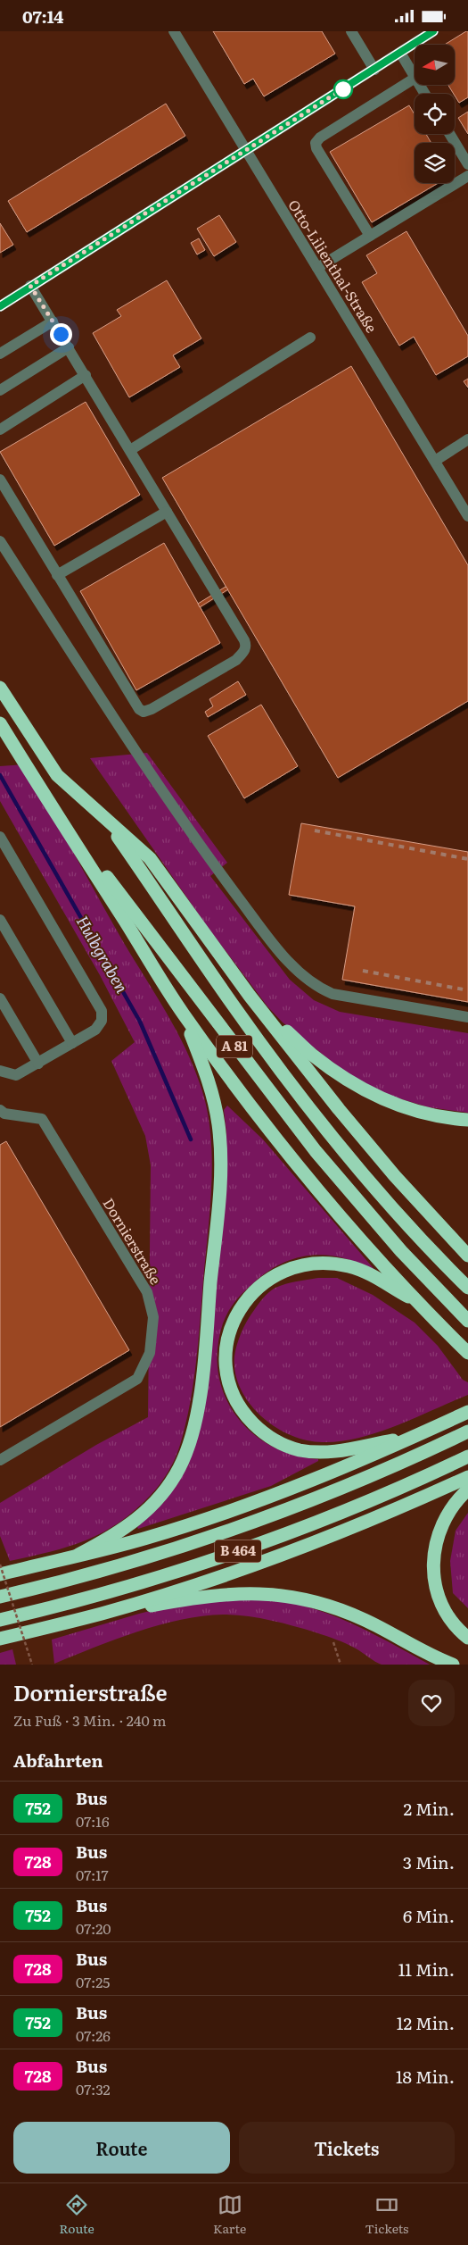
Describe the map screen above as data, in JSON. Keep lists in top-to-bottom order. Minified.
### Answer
{"streets":{"highway":["A 81","B 464"],"street":["Otto-Lilienthal-Straße","Dornierstraße"]},"water":["Hulbgraben"],"lines":["bus line 752"],"north":"left","page":{"status":"07:14","heading":[["Dornierstraße","Zu Fuß · 3 Min. · 240 m"],"Abfahrten"],"list":[{"mark":"752","name":"Bus","note":"07:16","value":"2 Min."},{"mark":"728","name":"Bus","note":"07:17","value":"3 Min."},{"mark":"752","name":"Bus","note":"07:20","value":"6 Min."},{"mark":"728","name":"Bus","note":"07:25","value":"11 Min."},{"mark":"752","name":"Bus","note":"07:26","value":"12 Min."},{"mark":"728","name":"Bus","note":"07:32","value":"18 Min."}],"buttons":["Route","Tickets"],"tabs":["Route","Karte","Tickets"]}}
